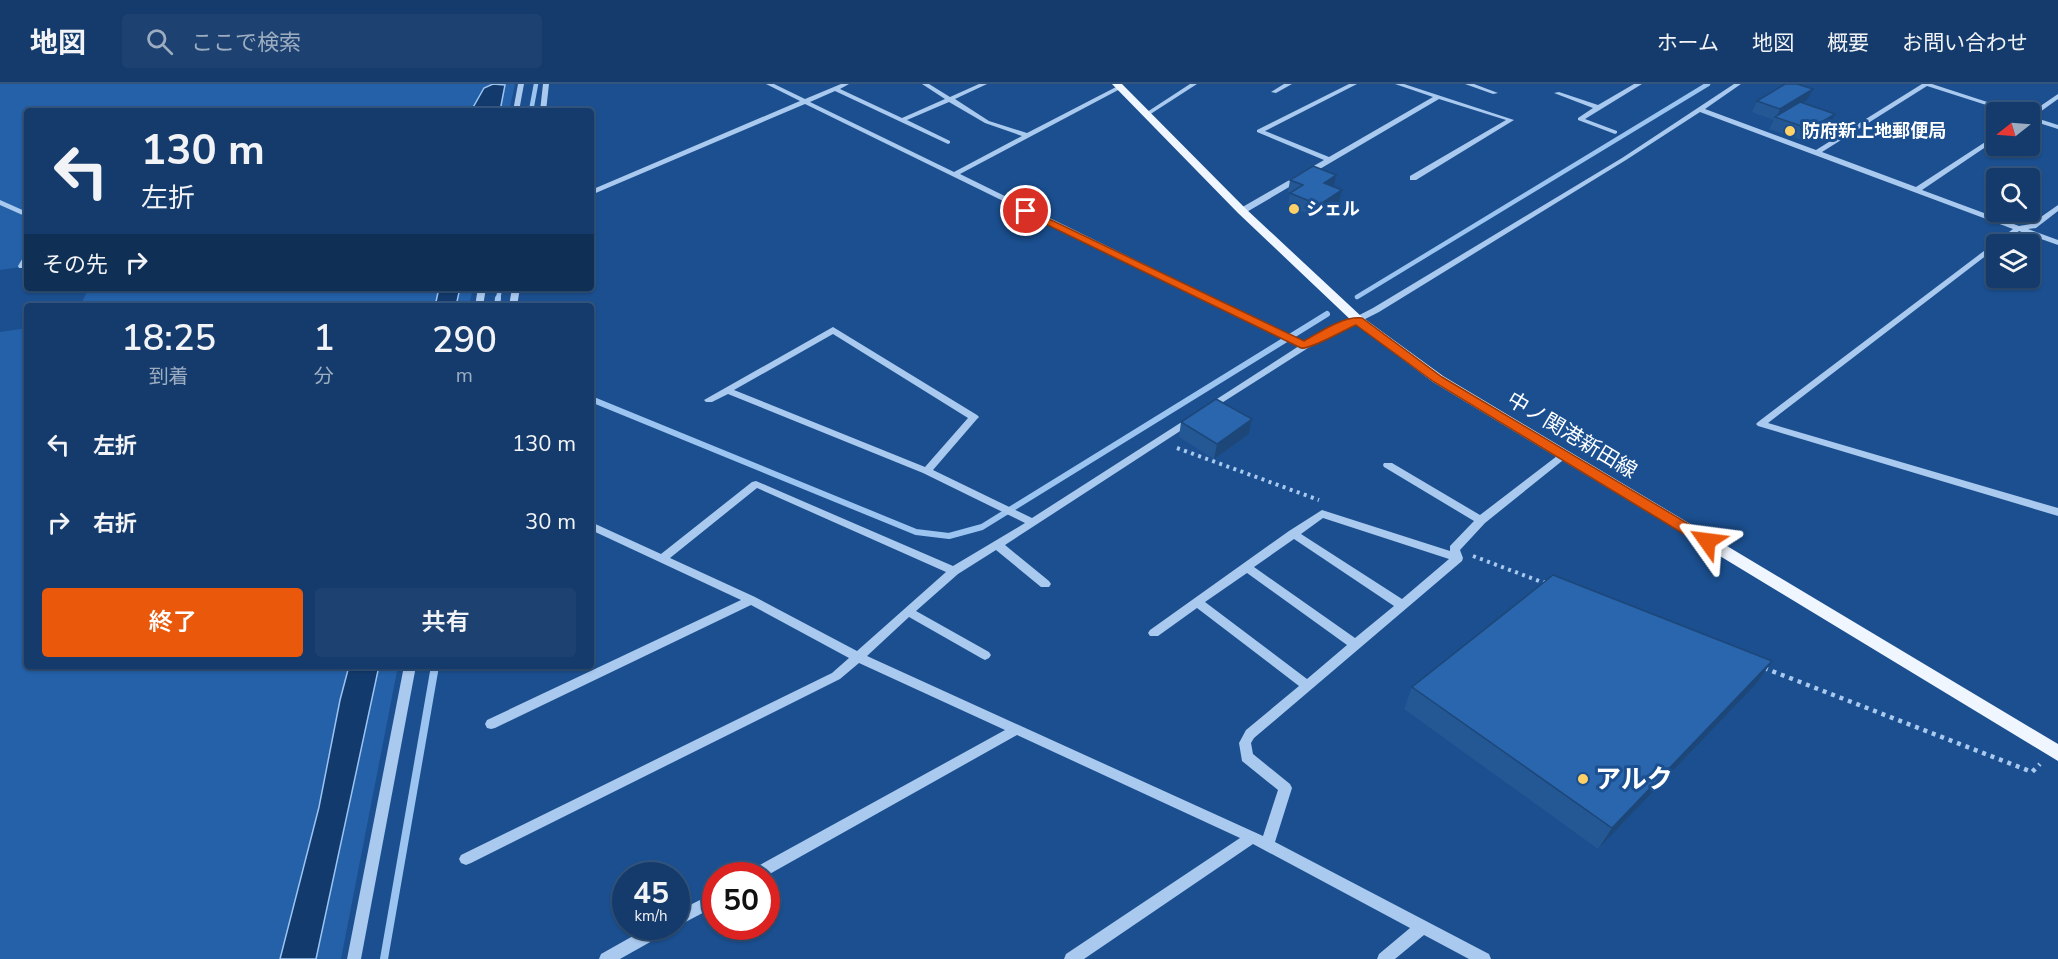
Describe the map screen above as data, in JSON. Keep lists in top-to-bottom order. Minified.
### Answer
{"streets":{"main road":["中ノ関港新田線"]},"places":["防府新上地郵便局","シェル","アルク"],"north":"left","page":{"header":"地図","search":"ここで検索","nav":["ホーム","地図","概要","お問い合わせ"],"turn":["130 m","左折"],"then":"その先","eta":["18:25","到着","1","分","290","m"],"list":[{"name":"左折","value":"130 m"},{"name":"右折","value":"30 m"}],"buttons":["終了","共有"],"speed":"45 km/h","limit":"50"}}
